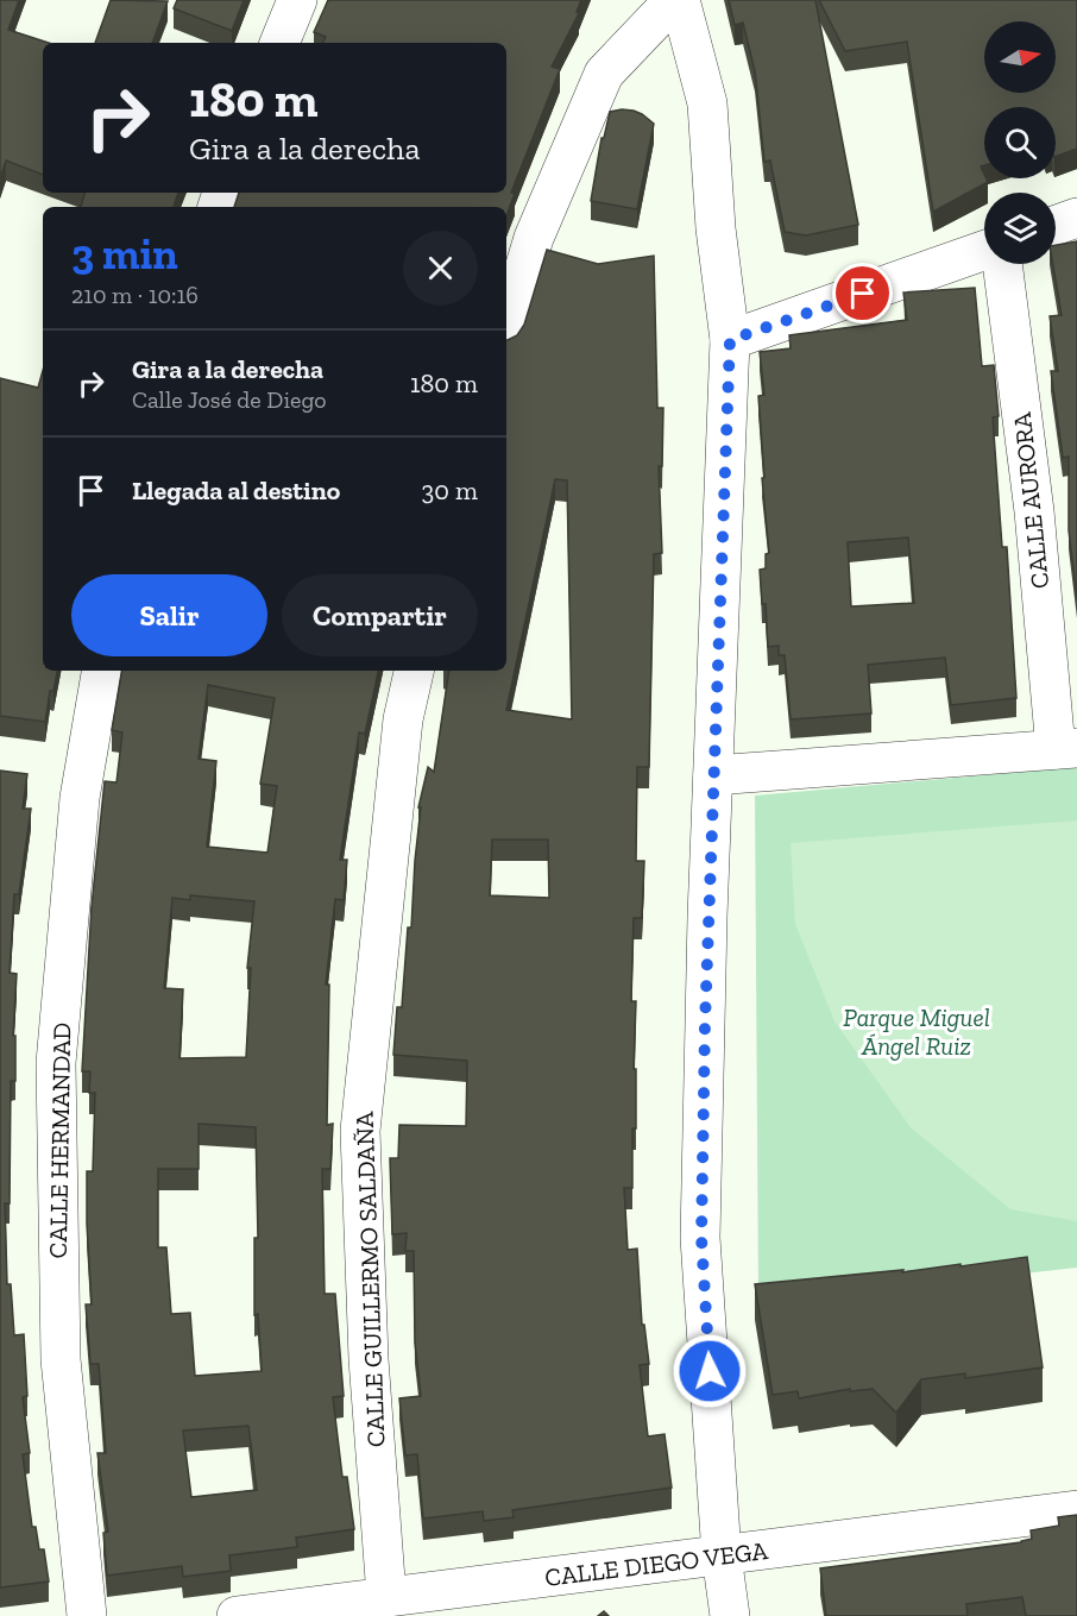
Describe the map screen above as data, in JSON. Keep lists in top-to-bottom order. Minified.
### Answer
{"streets":{"street":["CALLE AURORA","CALLE HERMANDAD","CALLE GUILLERMO SALDAÑA","CALLE DIEGO VEGA"]},"crossings":[["CALLE GUILLERMO SALDAÑA","CALLE DIEGO VEGA"]],"parks":["Parque Miguel Ángel Ruiz"],"north":"right","page":{"turn":["180 m","Gira a la derecha"],"heading":["3 min","210 m · 10:16"],"list":[{"name":"Gira a la derecha","note":"Calle José de Diego","value":"180 m"},{"name":"Llegada al destino","value":"30 m"}],"buttons":["Salir","Compartir"]}}
